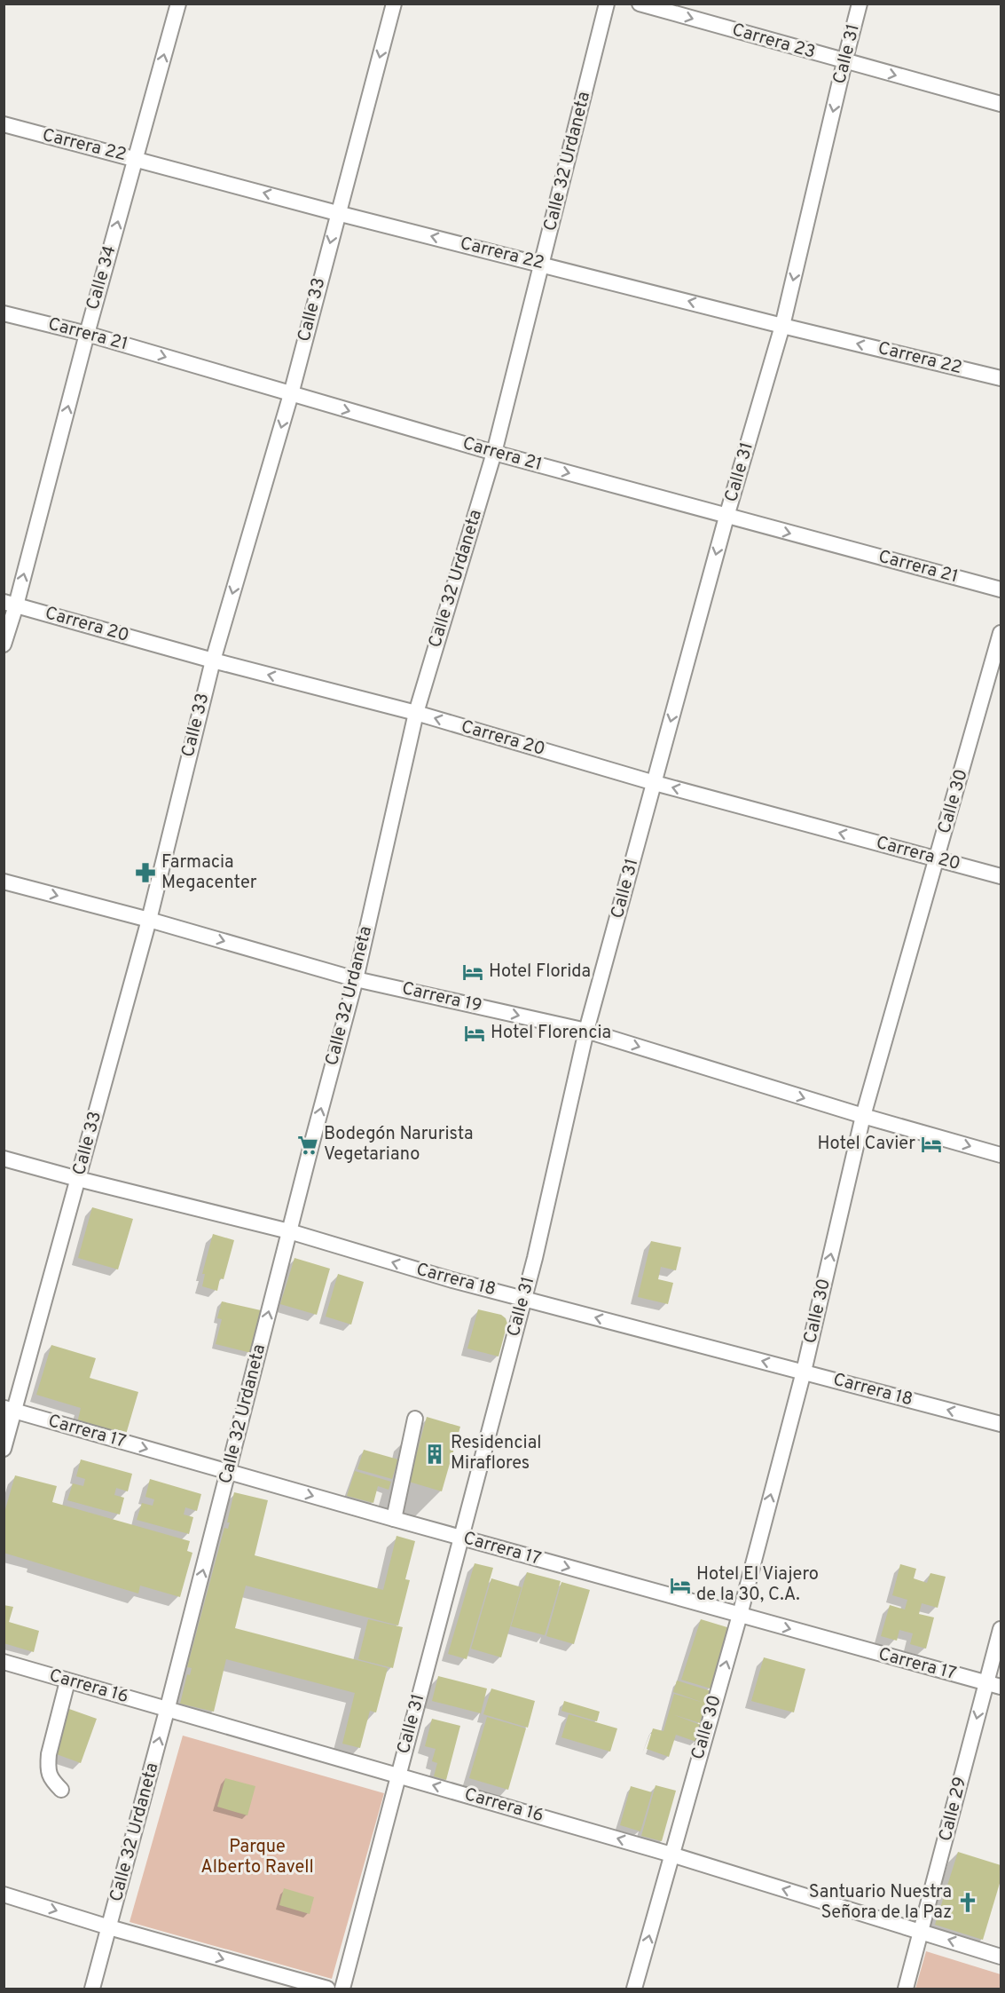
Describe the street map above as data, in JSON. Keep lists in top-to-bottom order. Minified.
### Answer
{"streets":{"street":["Carrera 23","Calle 31","Carrera 22","Calle 32 Urdaneta","Calle 34","Calle 33","Carrera 21","Carrera 20","Calle 30","Carrera 19","Carrera 18","Carrera 17","Carrera 16","Calle 29"]},"crossings":[["Carrera 23","Calle 31"],["Calle 31","Carrera 22"],["Calle 31","Carrera 21"],["Calle 31","Carrera 20"],["Calle 31","Carrera 19"],["Calle 31","Carrera 18"],["Calle 31","Carrera 17"],["Calle 31","Carrera 16"],["Carrera 22","Calle 32 Urdaneta"],["Carrera 22","Calle 34"],["Carrera 22","Calle 33"],["Calle 32 Urdaneta","Carrera 21"],["Calle 32 Urdaneta","Carrera 20"],["Calle 32 Urdaneta","Carrera 19"],["Calle 32 Urdaneta","Carrera 18"],["Calle 32 Urdaneta","Carrera 17"],["Calle 32 Urdaneta","Carrera 16"],["Calle 34","Carrera 21"],["Calle 34","Carrera 20"],["Calle 33","Carrera 21"],["Calle 33","Carrera 20"],["Calle 33","Carrera 19"],["Calle 33","Carrera 18"],["Calle 33","Carrera 17"],["Carrera 20","Calle 30"],["Calle 30","Carrera 19"],["Calle 30","Carrera 18"],["Calle 30","Carrera 17"],["Calle 30","Carrera 16"],["Carrera 17","Calle 29"],["Carrera 16","Calle 29"]],"one_way":["Carrera 23","Carrera 22","Calle 32 Urdaneta","Calle 34","Calle 33","Carrera 21","Carrera 20","Calle 30","Carrera 19","Carrera 18","Carrera 17","Carrera 16","Calle 29"],"parks":["Parque Alberto Ravell"],"places":{"pharmacy":["Farmacia Megacenter"],"hotel":["Hotel Florida","Hotel Florencia","Hotel Cavier","Hotel El Viajero de la 30, C.A."],"supermarket":["Bodegón Narurista Vegetariano"],"building":["Residencial Miraflores"],"church":["Santuario Nuestra Señora de la Paz"]}}
